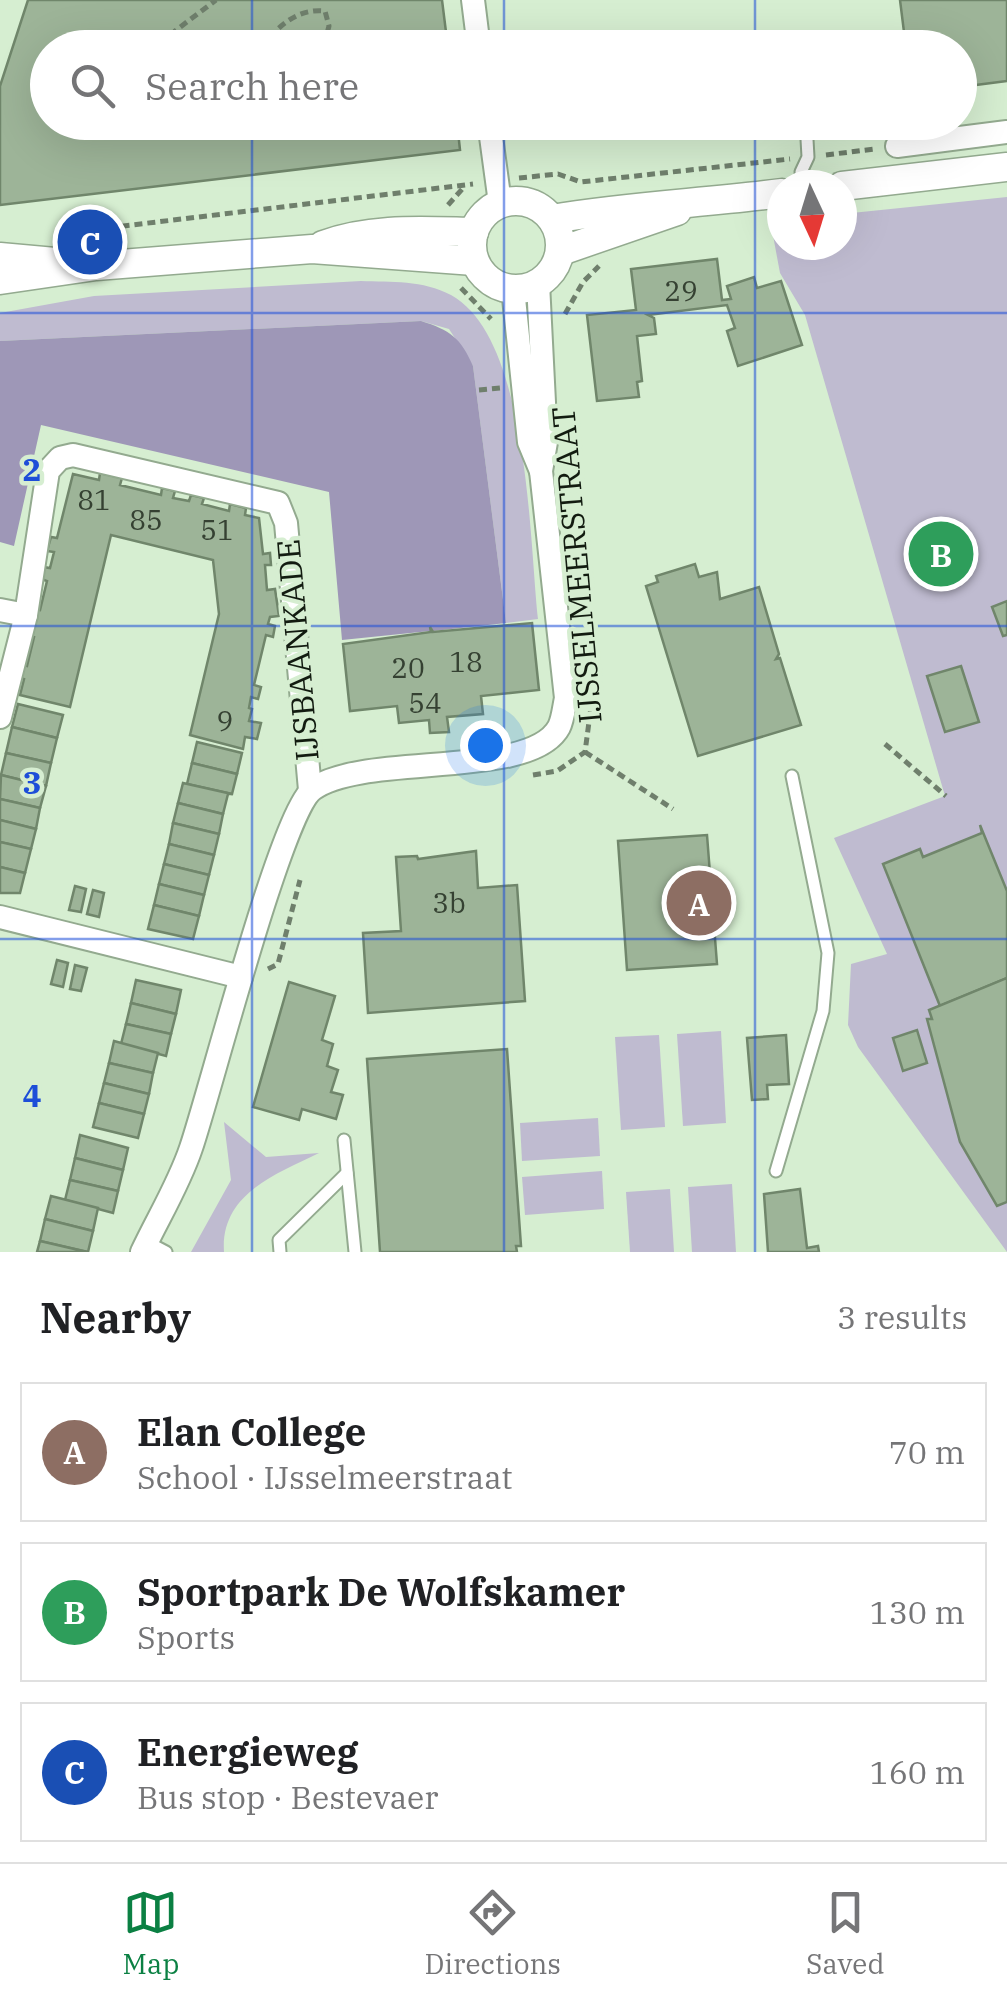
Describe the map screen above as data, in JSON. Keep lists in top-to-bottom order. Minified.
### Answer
{"streets":{"street":["IJSSELMEERSTRAAT","IJSBAANKADE"]},"crossings":[["IJSSELMEERSTRAAT","IJSBAANKADE"]],"house_numbers":["29","81","85","51","18","20","54","9","3b"],"north":"bottom","page":{"search":"Search here","pins":["C","B","A"],"heading":["Nearby","3 results"],"list":[{"mark":"A","name":"Elan College","note":"School · IJsselmeerstraat","value":"70 m"},{"mark":"B","name":"Sportpark De Wolfskamer","note":"Sports","value":"130 m"},{"mark":"C","name":"Energieweg","note":"Bus stop · Bestevaer","value":"160 m"}],"nav":["Map","Directions","Saved"]},"grid":{"rows":["2","3","4"]}}
